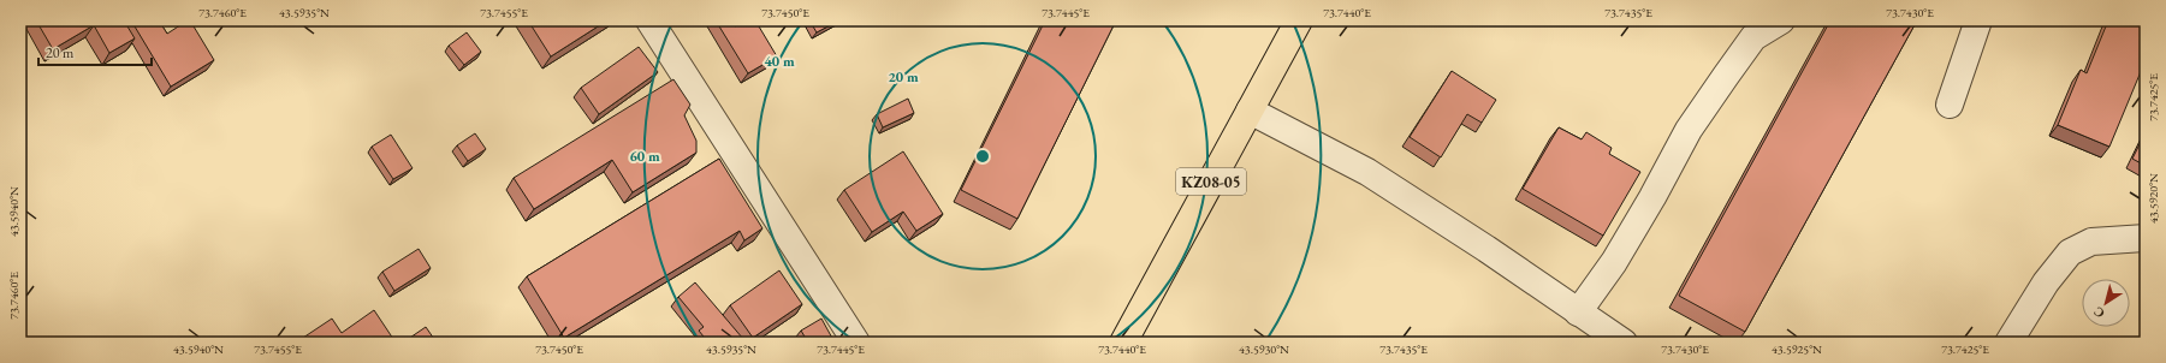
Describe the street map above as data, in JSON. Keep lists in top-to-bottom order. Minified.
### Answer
{"streets":{"main road":["KZ08-05"]},"scale_bar":"20 m","north":"bottom left","coordinates":["73.7460°E","43.5935°N","73.7455°E","73.7450°E","73.7445°E","73.7440°E","73.7435°E","73.7430°E","73.7425°E","43.5920°N","43.5940°N","43.5930°N","43.5925°N"],"rings":["40 m","20 m","60 m"]}
